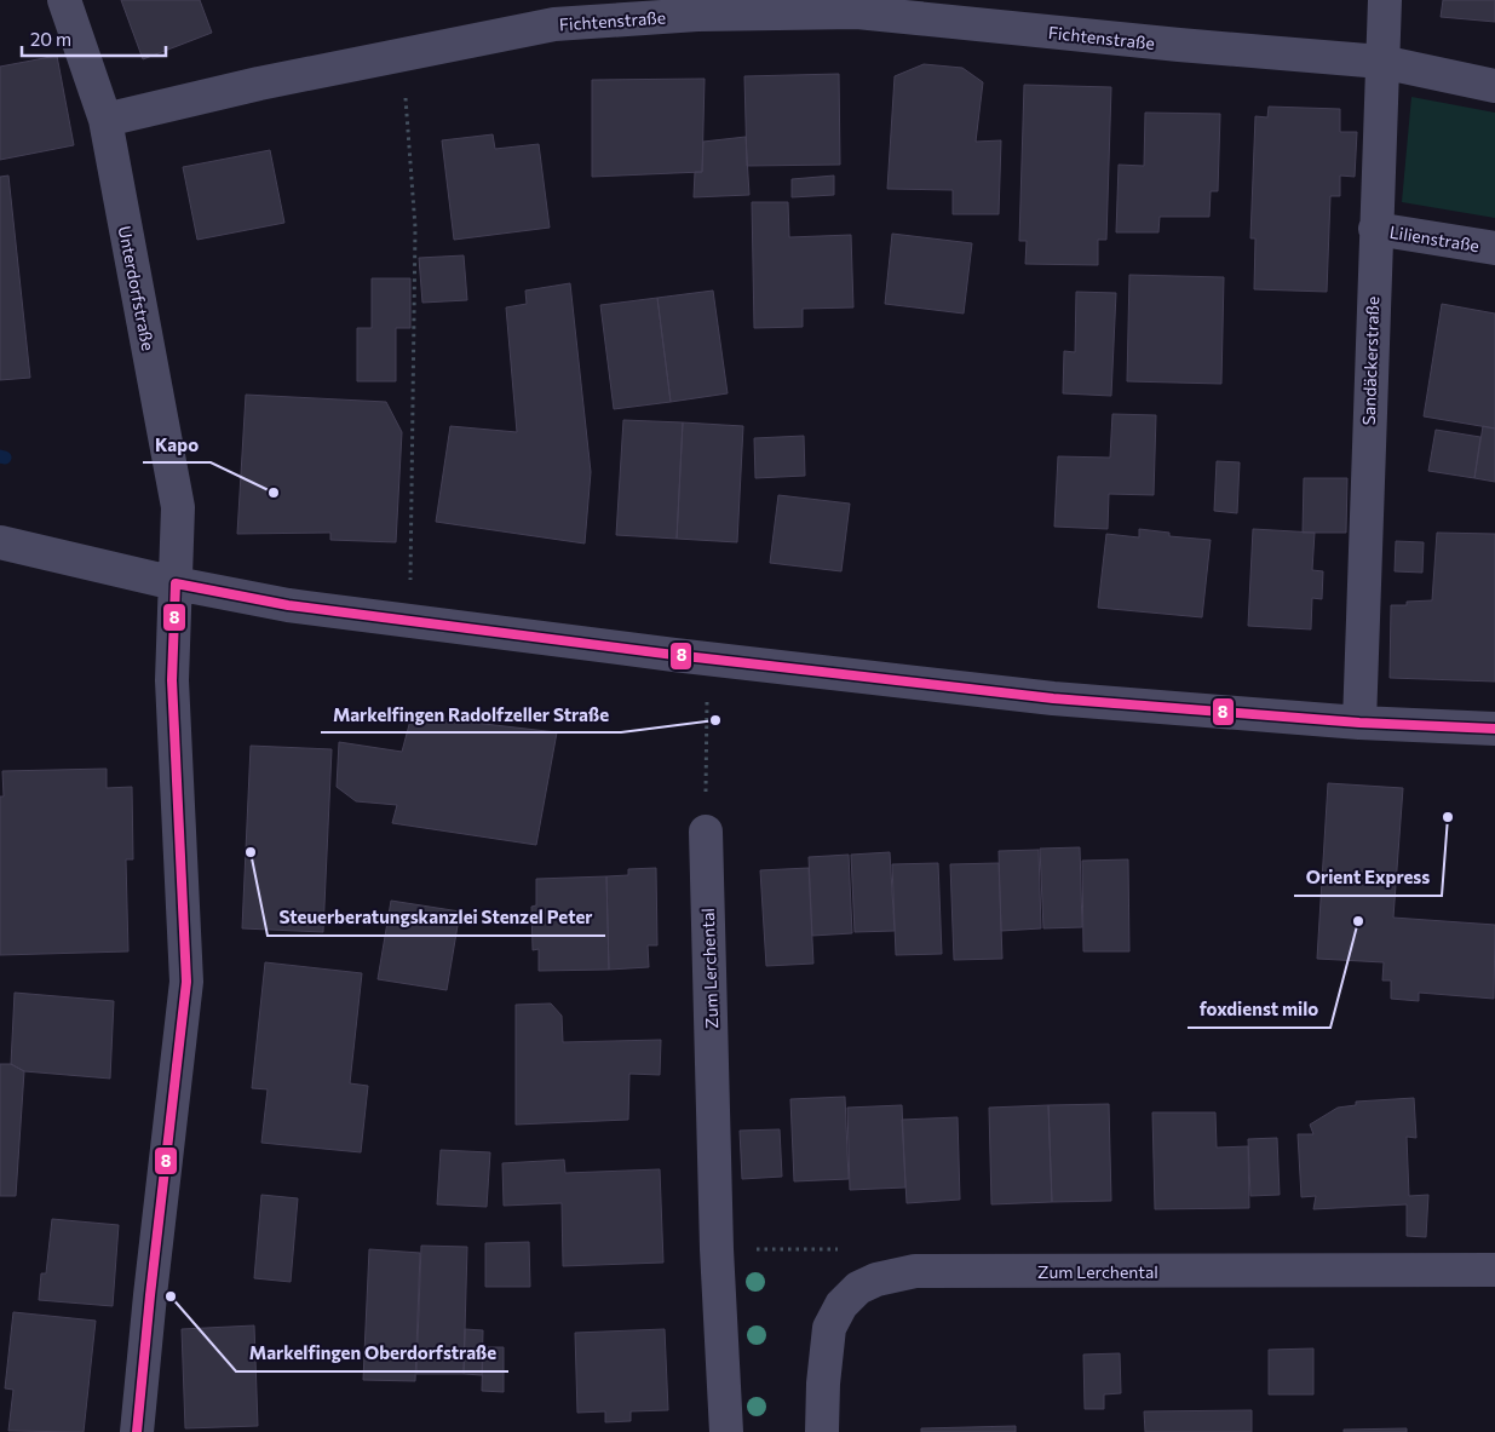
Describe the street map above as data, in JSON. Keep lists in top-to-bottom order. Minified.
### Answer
{"streets":{"street":["Fichtenstraße","Lilienstraße","Unterdorfstraße","Sandäckerstraße","Zum Lerchental"]},"crossings":[["Fichtenstraße","Unterdorfstraße"],["Fichtenstraße","Sandäckerstraße"],["Lilienstraße","Sandäckerstraße"]],"places":["Kapo","Markelfingen Radolfzeller Straße","Orient Express","Steuerberatungskanzlei Stenzel Peter","foxdienst milo","Markelfingen Oberdorfstraße"],"lines":["transit line 8"],"scale_bar":"20 m"}
